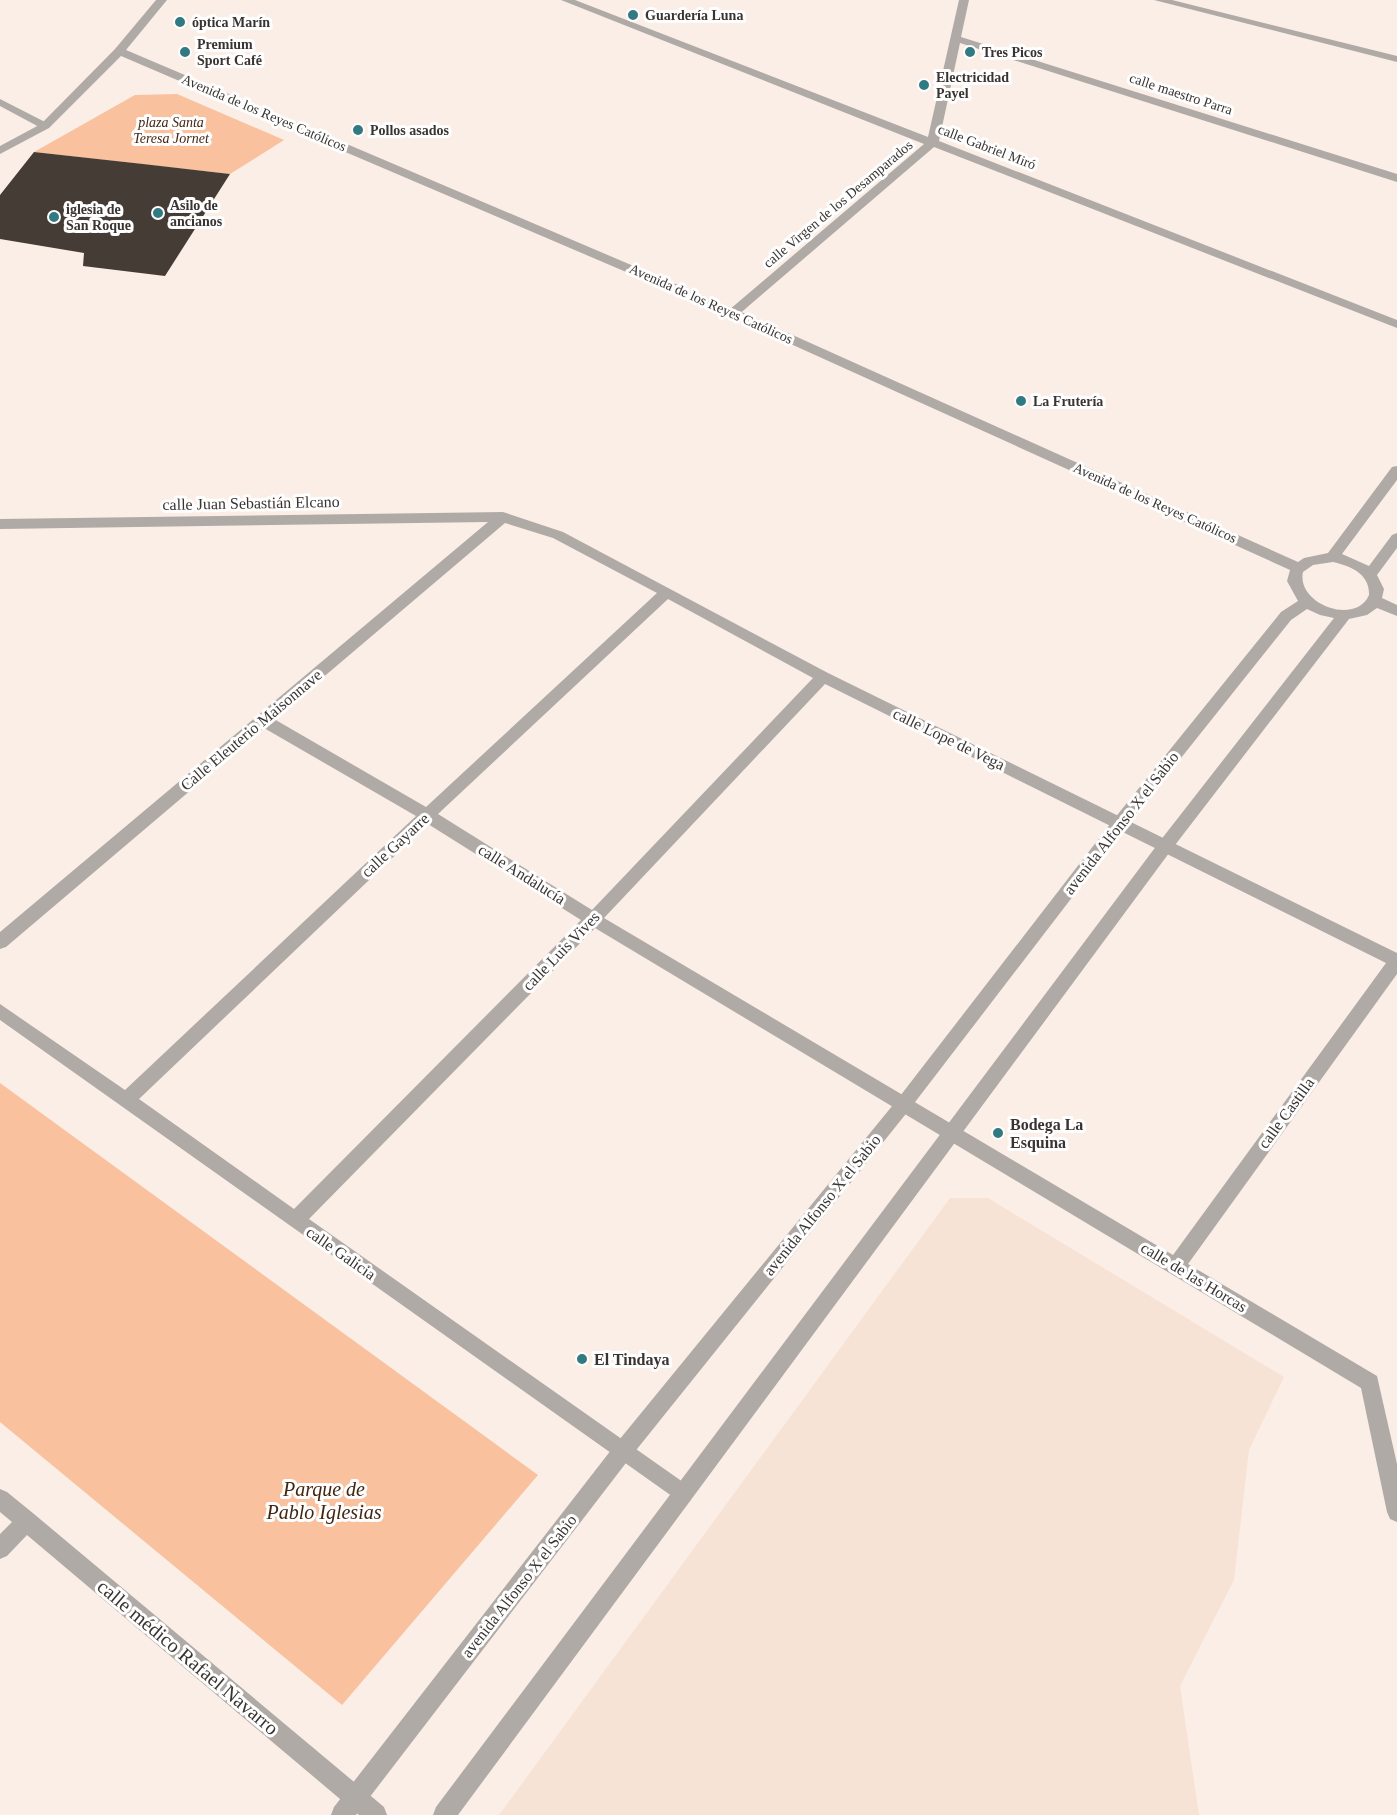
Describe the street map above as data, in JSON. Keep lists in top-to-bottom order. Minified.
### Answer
{"streets":{"street":["calle maestro Parra","Avenida de los Reyes Católicos","calle Gabriel Miró","calle Virgen de los Desamparados","calle Juan Sebastián Elcano","Calle Eleuterio Maisonnave","calle Lope de Vega","avenida Alfonso X el Sabio","calle Gayarre","calle Andalucía","calle Luis Vives","calle Castilla","calle Galicia","calle de las Horcas","calle médico Rafael Navarro"]},"crossings":[["calle maestro Parra","calle Virgen de los Desamparados"],["Avenida de los Reyes Católicos","calle Virgen de los Desamparados"],["Avenida de los Reyes Católicos","avenida Alfonso X el Sabio"],["calle Gabriel Miró","calle Virgen de los Desamparados"],["calle Juan Sebastián Elcano","Calle Eleuterio Maisonnave"],["calle Juan Sebastián Elcano","calle Lope de Vega"],["Calle Eleuterio Maisonnave","calle Lope de Vega"],["Calle Eleuterio Maisonnave","calle Andalucía"],["calle Lope de Vega","avenida Alfonso X el Sabio"],["calle Lope de Vega","calle Gayarre"],["calle Lope de Vega","calle Luis Vives"],["calle Lope de Vega","calle Castilla"],["avenida Alfonso X el Sabio","calle Andalucía"],["avenida Alfonso X el Sabio","calle Galicia"],["avenida Alfonso X el Sabio","calle de las Horcas"],["avenida Alfonso X el Sabio","calle médico Rafael Navarro"],["calle Gayarre","calle Andalucía"],["calle Gayarre","calle Galicia"],["calle Andalucía","calle Luis Vives"],["calle Andalucía","calle de las Horcas"],["calle Luis Vives","calle Galicia"],["calle Castilla","calle de las Horcas"]],"parks":["plaza Santa Teresa Jornet","Parque de Pablo Iglesias"],"places":["Guardería Luna","óptica Marín","Premium Sport Café","Tres Picos","Electricidad Payel","Pollos asados","Asilo de ancianos","iglesia de San Roque","La Frutería","Bodega La Esquina","El Tindaya"]}
